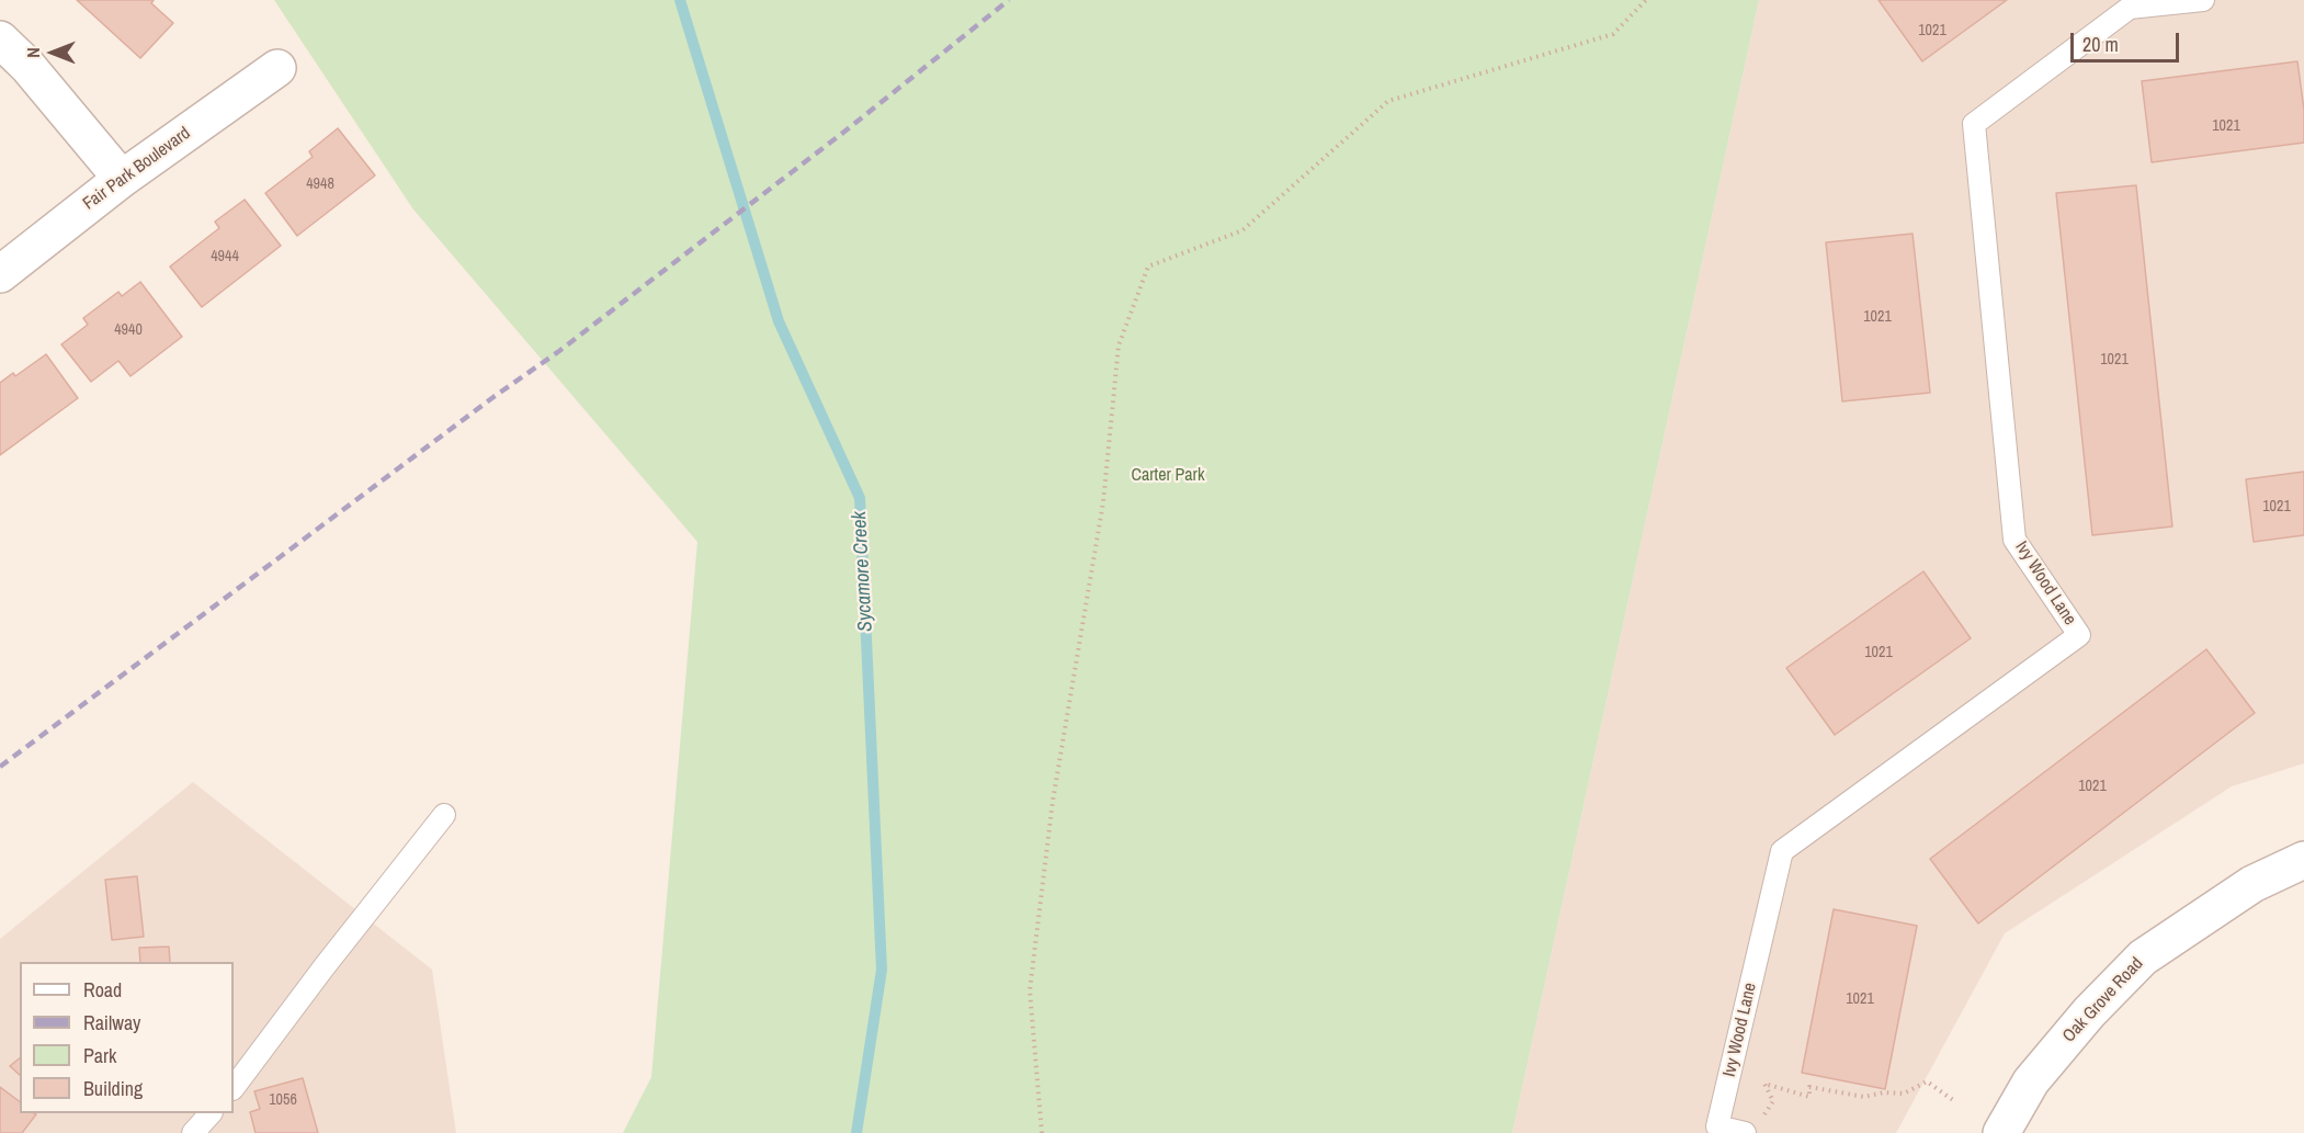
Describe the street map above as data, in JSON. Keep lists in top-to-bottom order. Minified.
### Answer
{"streets":{"street":["Fair Park Boulevard","Oak Grove Road"],"lane":["Ivy Wood Lane"]},"water":["Sycamore Creek"],"parks":["Carter Park"],"house_numbers":["1021","1021","4948","4944","1021","4940","1021","1021","1021","1021","1021","1056"],"legend":["Road","Railway","Park","Building"],"scale_bar":"20 m","north":"left"}
